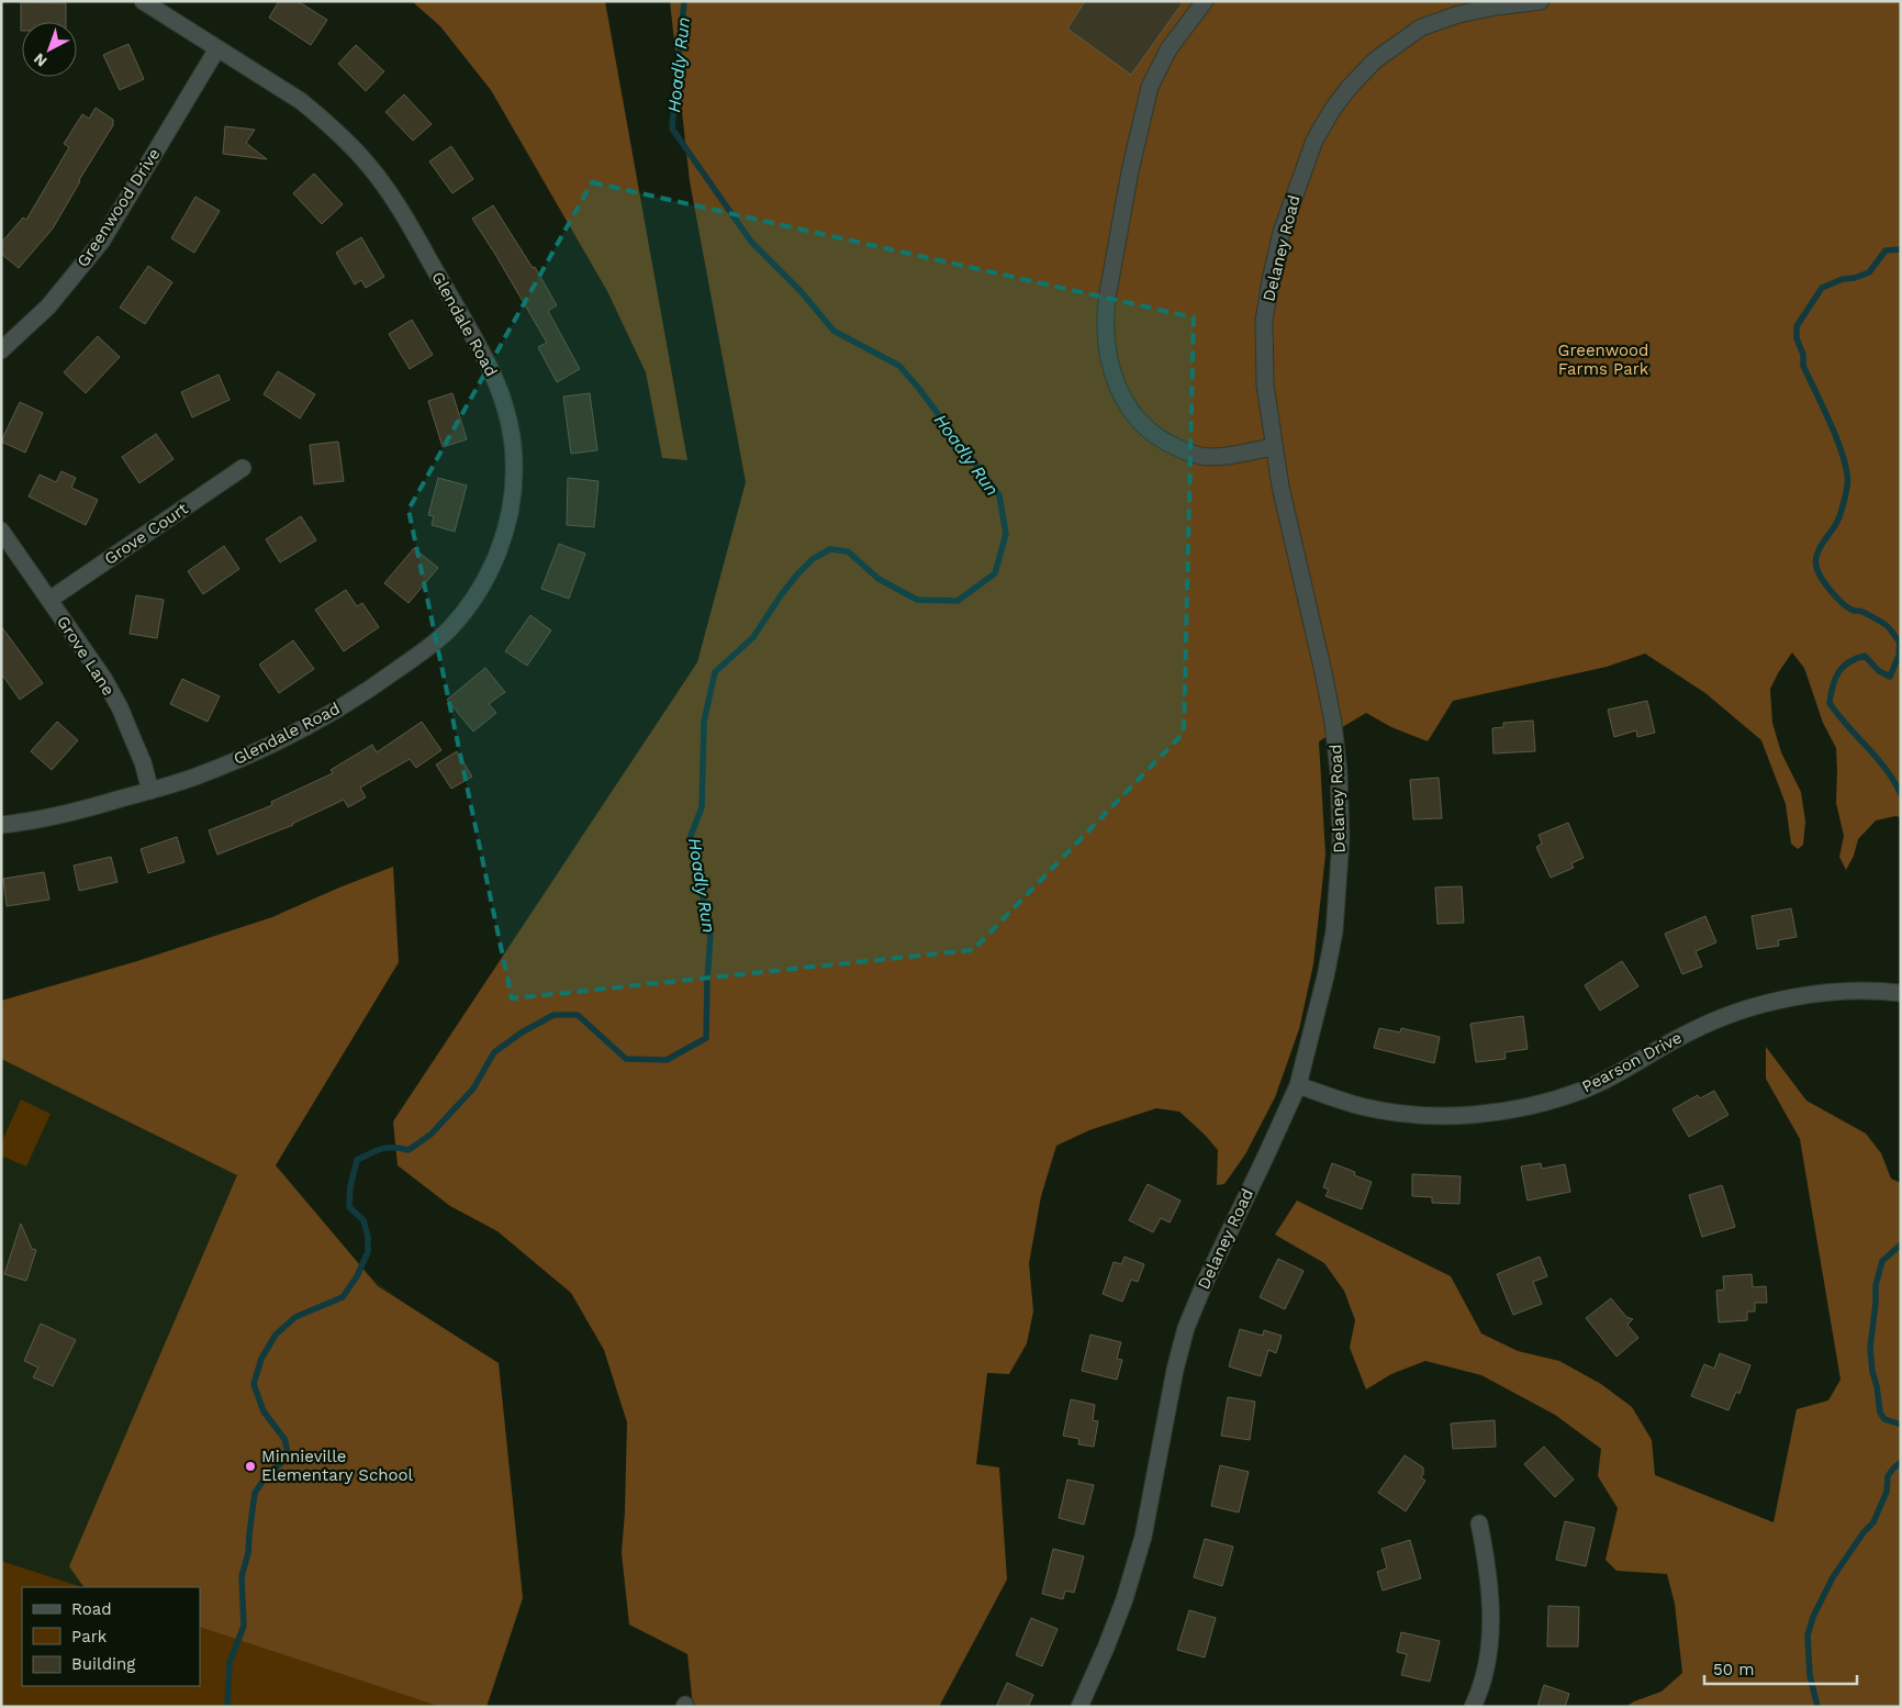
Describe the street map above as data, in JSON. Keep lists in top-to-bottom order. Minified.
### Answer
{"streets":{"street":["Greenwood Drive","Delaney Road","Glendale Road","Grove Court","Grove Lane","Pearson Drive"]},"crossings":[["Greenwood Drive","Glendale Road"],["Delaney Road","Pearson Drive"],["Glendale Road","Grove Lane"],["Grove Court","Grove Lane"]],"water":["Hoadly Run"],"parks":["Greenwood Farms Park"],"places":["Minnieville Elementary School"],"legend":["Road","Park","Building"],"scale_bar":"50 m","north":"bottom left"}
